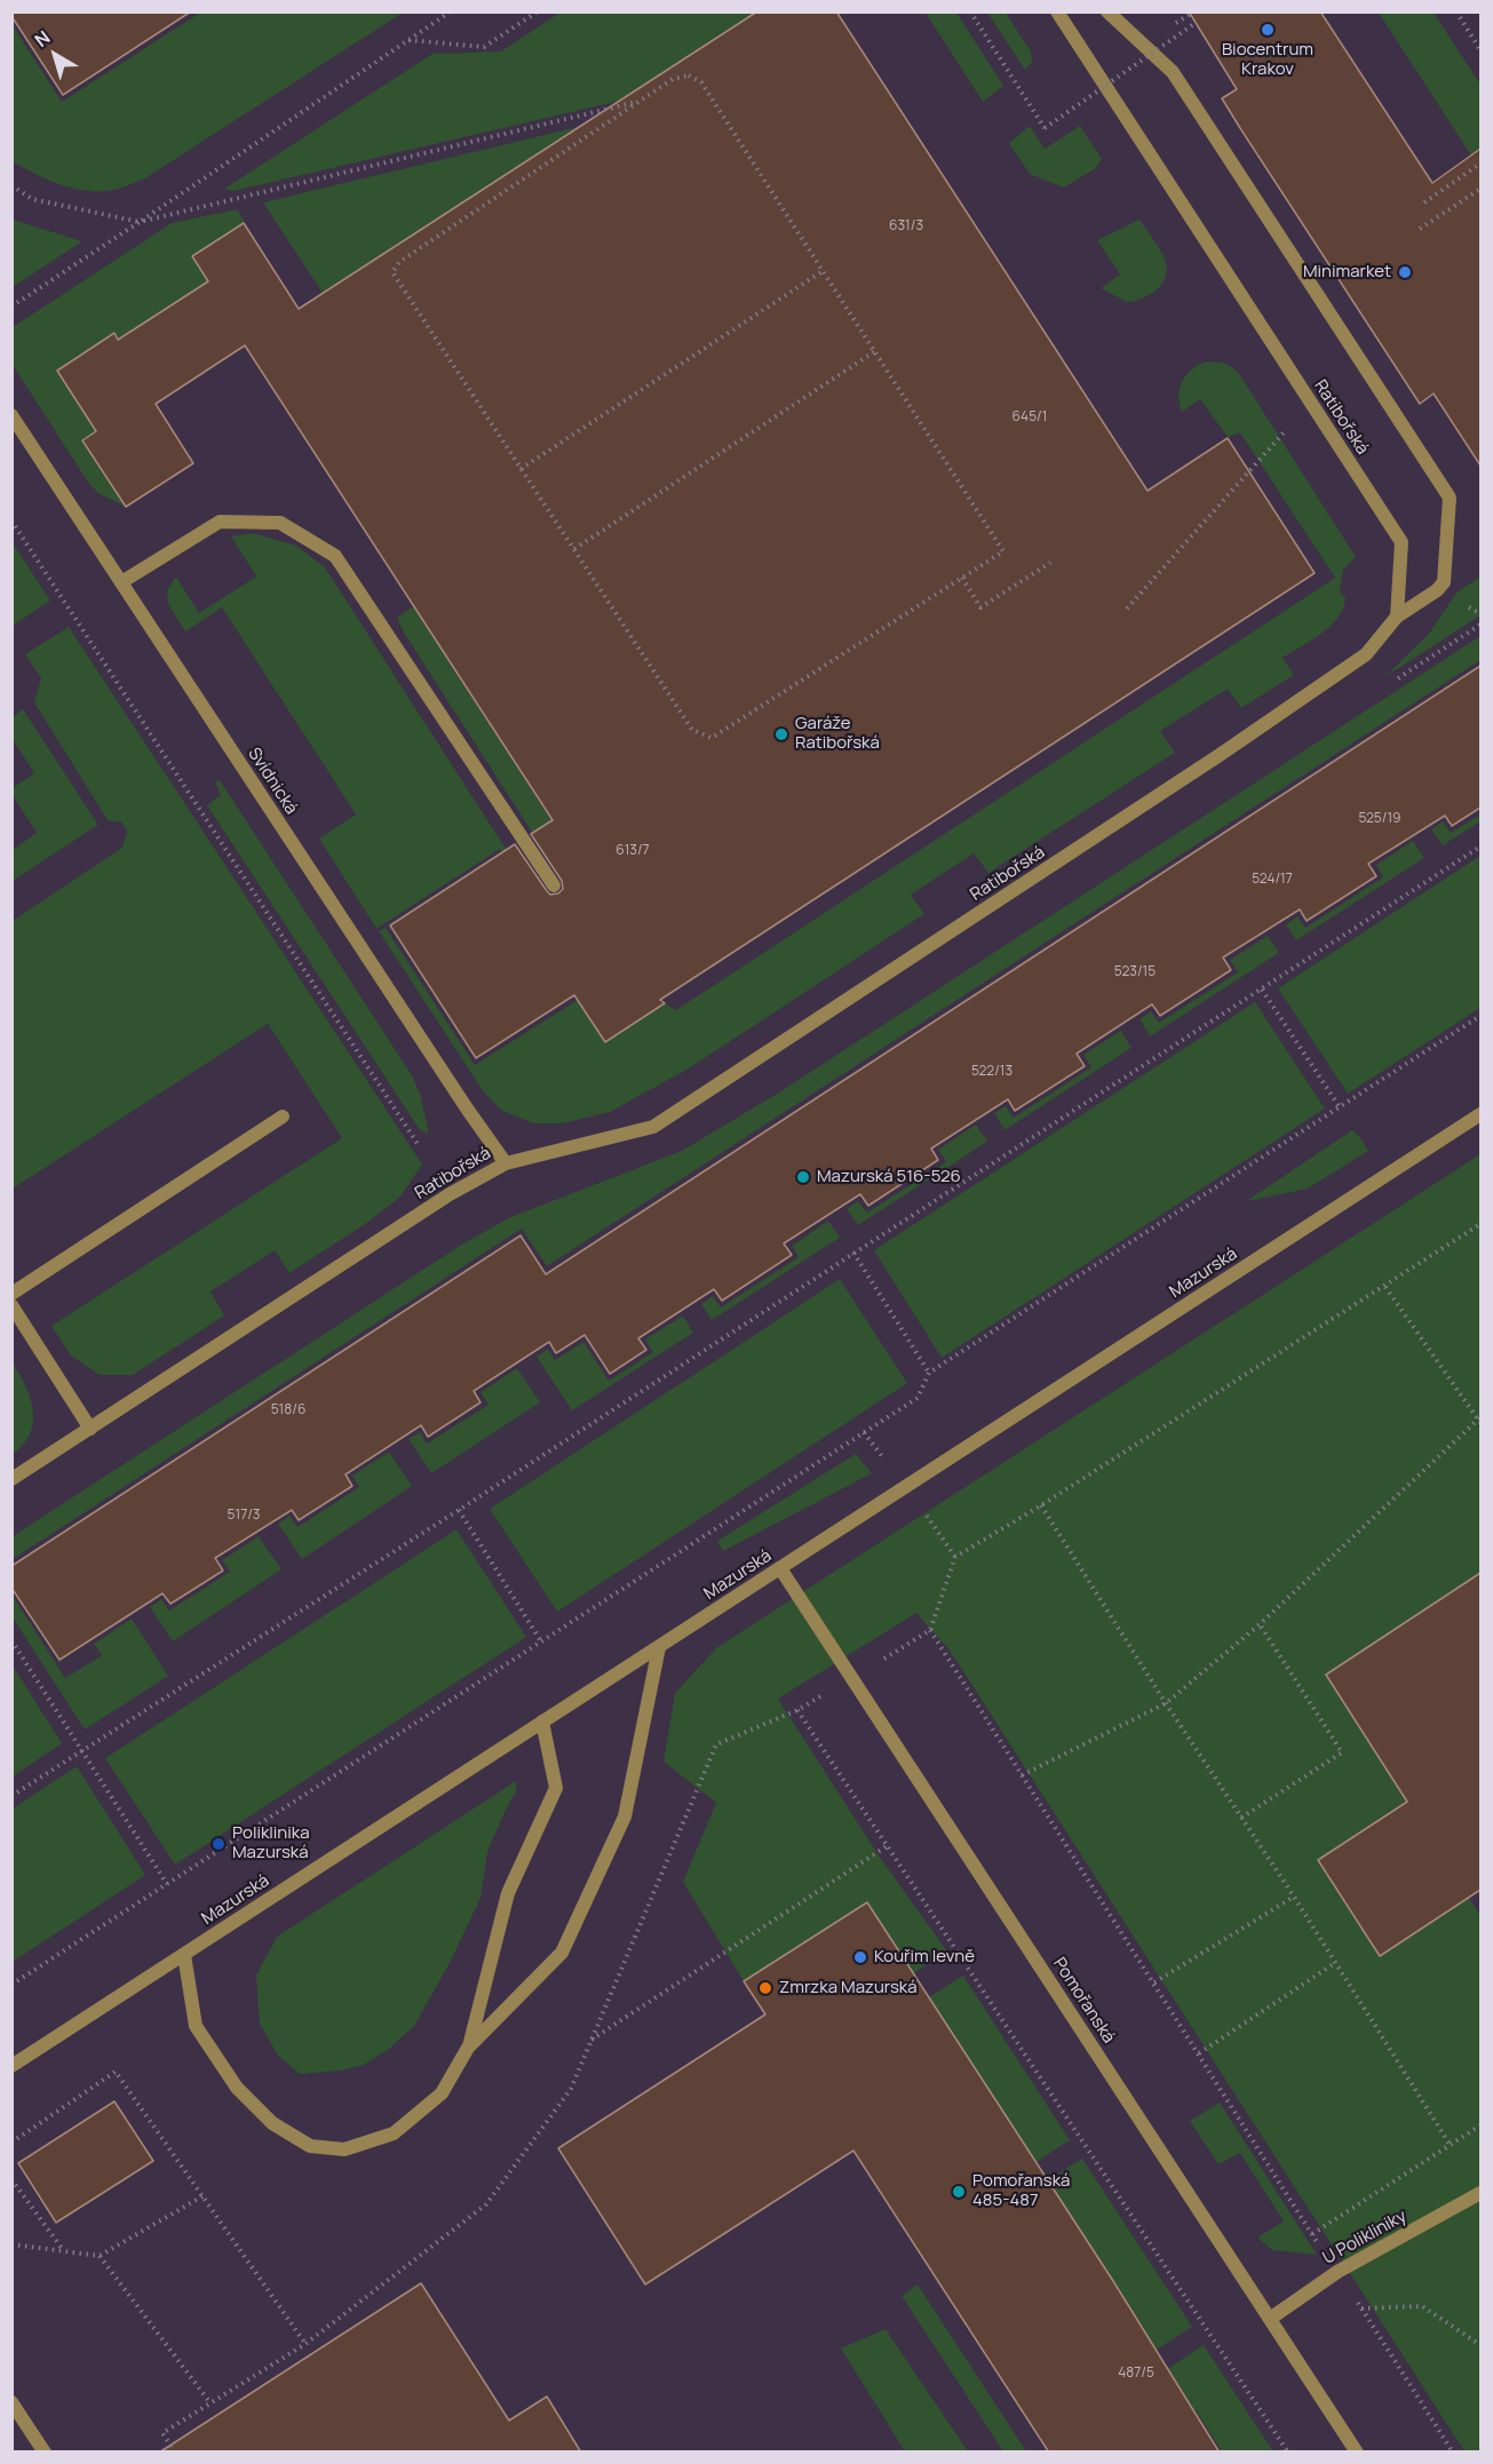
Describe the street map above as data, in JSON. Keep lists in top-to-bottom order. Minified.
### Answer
{"streets":{"street":["Ratibořská","Svídnická","Mazurská","Pomořanská","U Polikliniky"]},"crossings":[["Ratibořská","Svídnická"],["Mazurská","Pomořanská"],["Pomořanská","U Polikliniky"]],"places":["Biocentrum Krakov","Minimarket","Garáže Ratibořská","Mazurská 516-526","Poliklinika Mazurská","Kouřim levně","Zmrzka Mazurská","Pomořanská 485-487"],"house_numbers":["631/3","645/1","525/19","613/7","524/17","523/15","522/13","518/6","517/3","487/5"],"north":"top left"}
